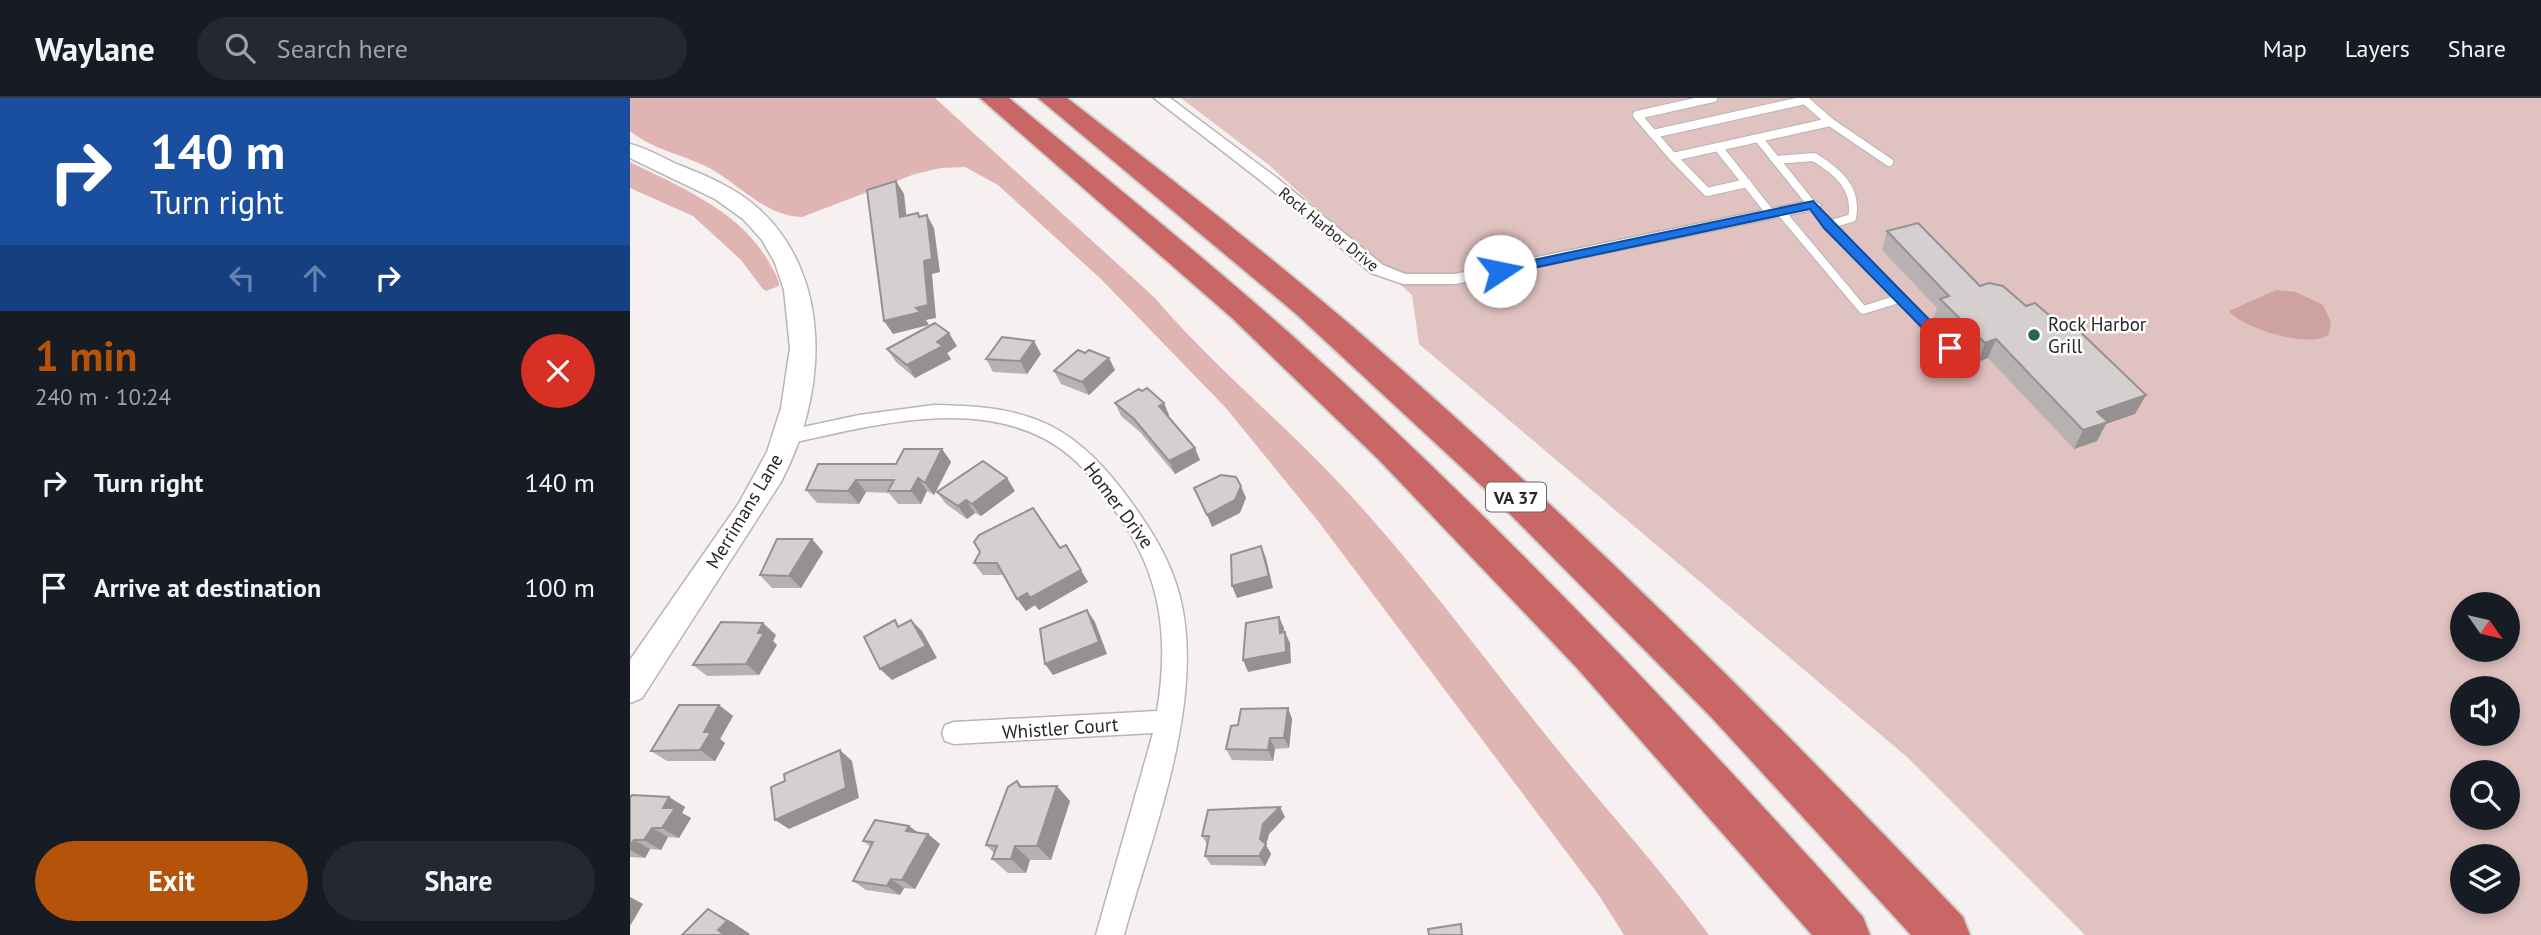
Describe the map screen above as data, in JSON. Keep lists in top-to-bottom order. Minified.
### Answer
{"streets":{"highway":["VA 37"],"main road":["Merrimans Lane"],"street":["Rock Harbor Drive","Homer Drive","Whistler Court"]},"crossings":[["Homer Drive","Merrimans Lane"],["Homer Drive","Whistler Court"]],"places":["Rock Harbor Grill"],"north":"bottom right","page":{"header":"Waylane","search":"Search here","nav":["Map","Layers","Share"],"turn":["140 m","Turn right"],"heading":["1 min","240 m · 10:24"],"list":[{"name":"Turn right","value":"140 m"},{"name":"Arrive at destination","value":"100 m"}],"buttons":["Exit","Share"]}}
